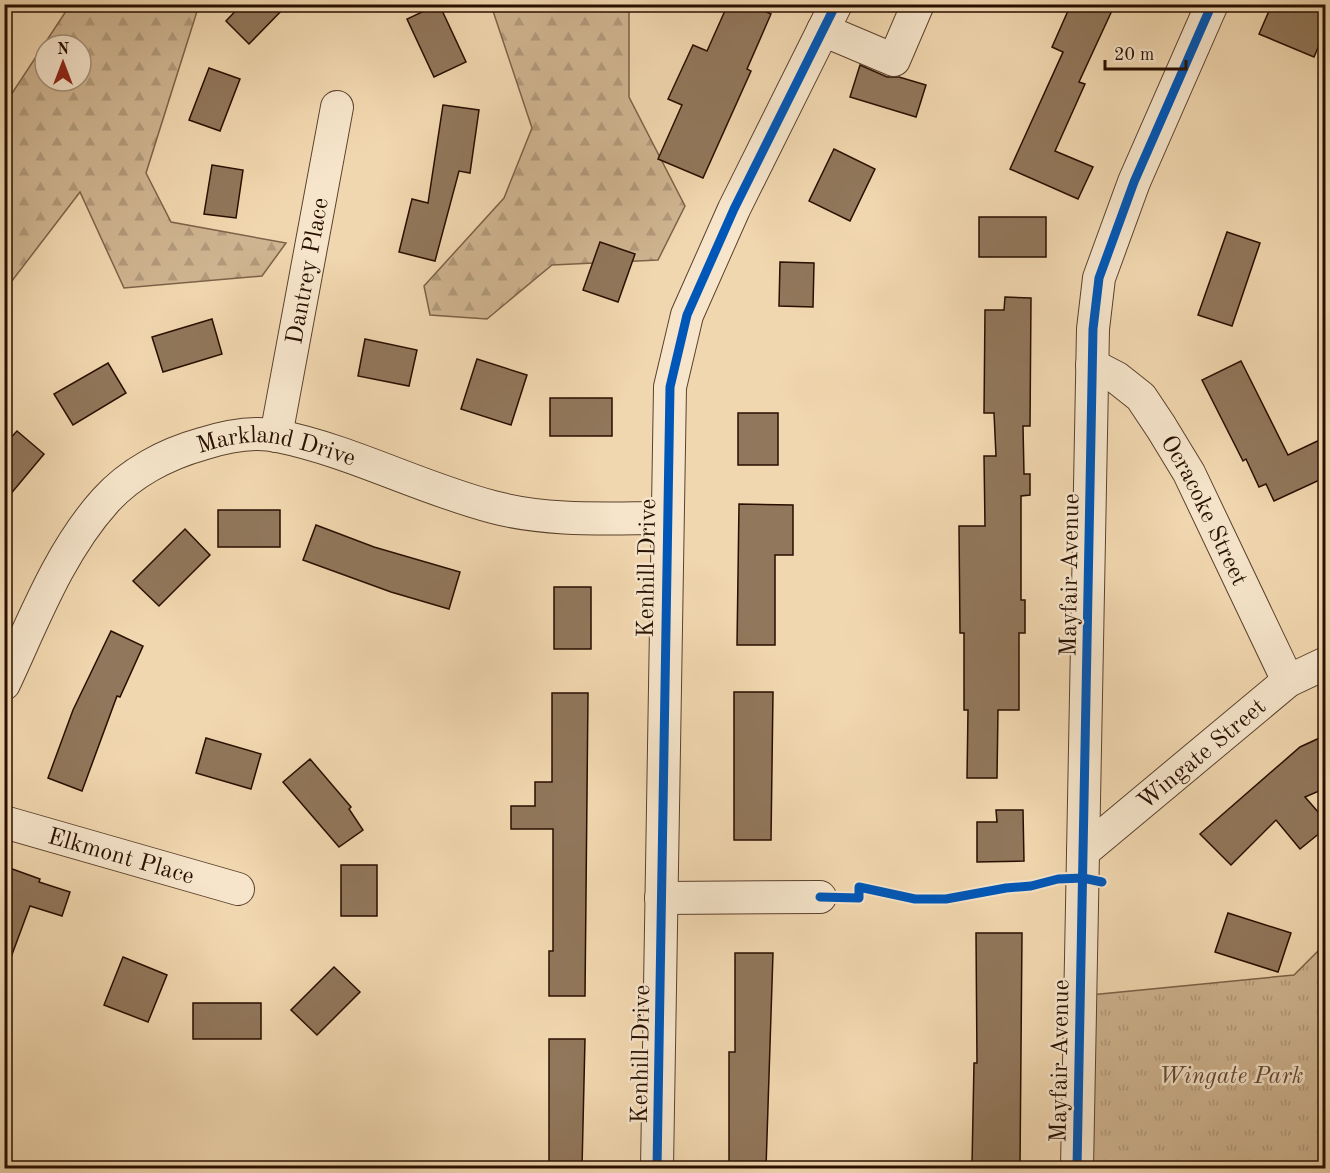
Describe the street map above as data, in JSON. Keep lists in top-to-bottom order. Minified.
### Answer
{"streets":{"street":["Dantrey Place","Markland Drive","Ocracoke Street","Kenhill Drive","Mayfair Avenue","Wingate Street","Elkmont Place"]},"crossings":[["Dantrey Place","Markland Drive"],["Markland Drive","Kenhill Drive"],["Ocracoke Street","Mayfair Avenue"],["Ocracoke Street","Wingate Street"],["Mayfair Avenue","Wingate Street"]],"parks":["Wingate Park"],"scale_bar":"20 m","north":"top"}
